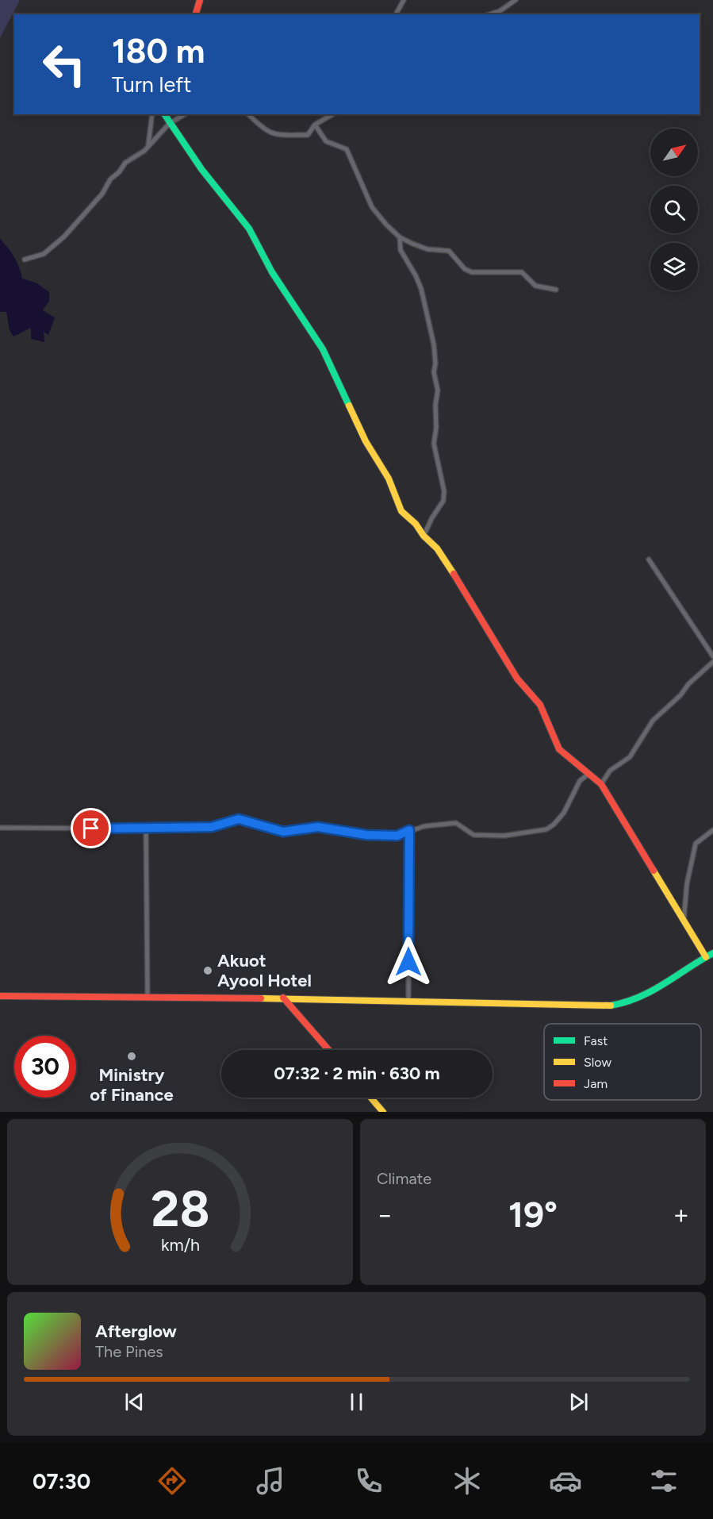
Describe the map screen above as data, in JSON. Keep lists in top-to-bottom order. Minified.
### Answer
{"places":["Akuot Ayool Hotel","Ministry of Finance"],"legend":["Fast","Slow","Jam"],"north":"top right","page":{"turn":["180 m","Turn left"],"limit":"30","trip":"07:32 · 2 min · 630 m","tile":"Climate","heat":["−","19°","+"],"song":["Afterglow","The Pines"],"tabs":"07:30","gauge":["28","km/h"]}}
